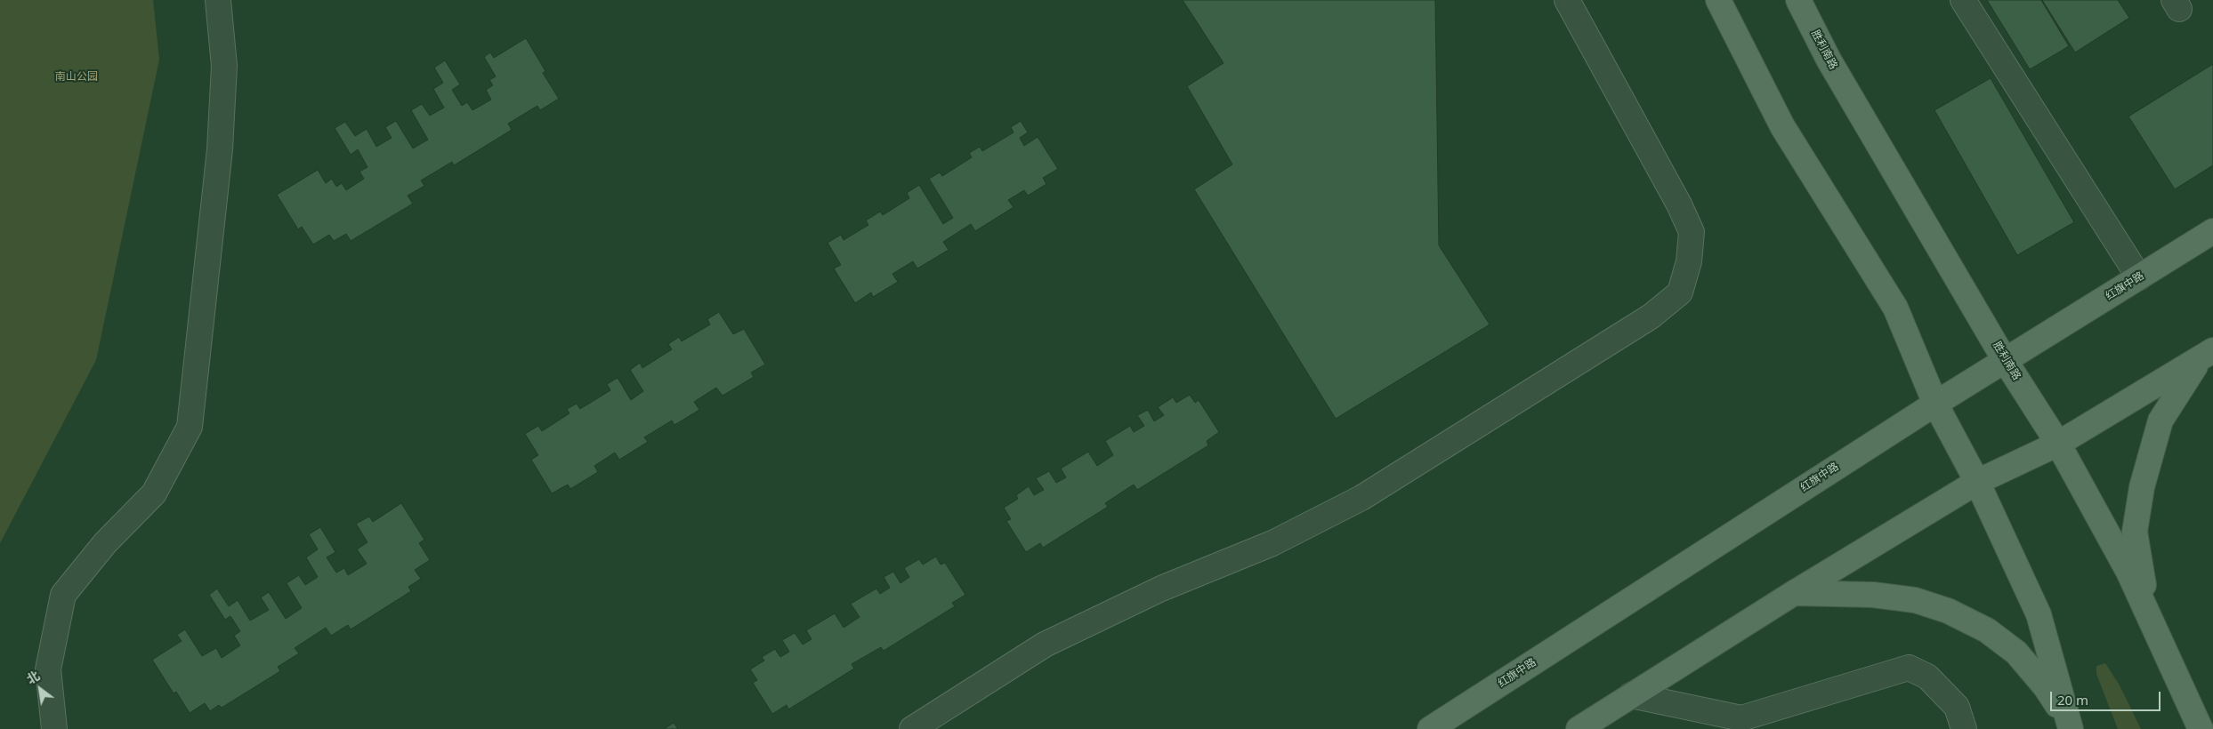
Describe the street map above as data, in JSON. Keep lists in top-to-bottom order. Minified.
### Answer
{"streets":{"main road":["胜利南路","红旗中路"]},"crossings":[["胜利南路","红旗中路"]],"parks":["南山公园"],"scale_bar":"20 m","north":"top left"}
